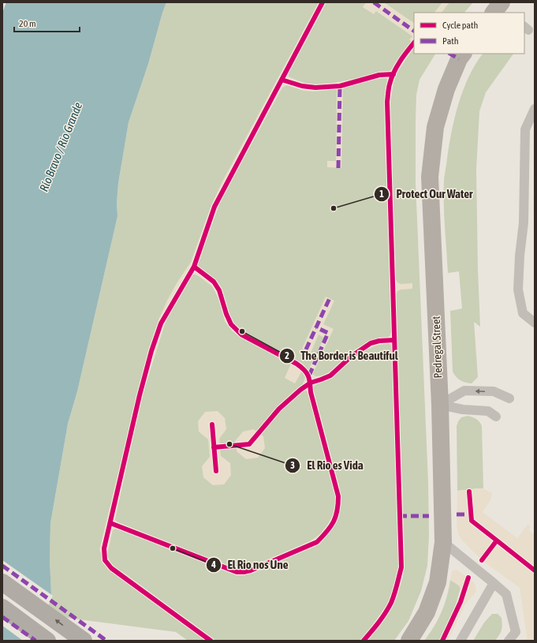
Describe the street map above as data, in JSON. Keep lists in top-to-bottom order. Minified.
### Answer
{"streets":{"main road":["Pedregal Street"]},"water":["Río Bravo / Rio Grande"],"places":["Protect Our Water","The Border is Beautiful","El Rio es Vida","El Rio nos Une"],"legend":["Cycle path","Path"],"scale_bar":"20 m"}
